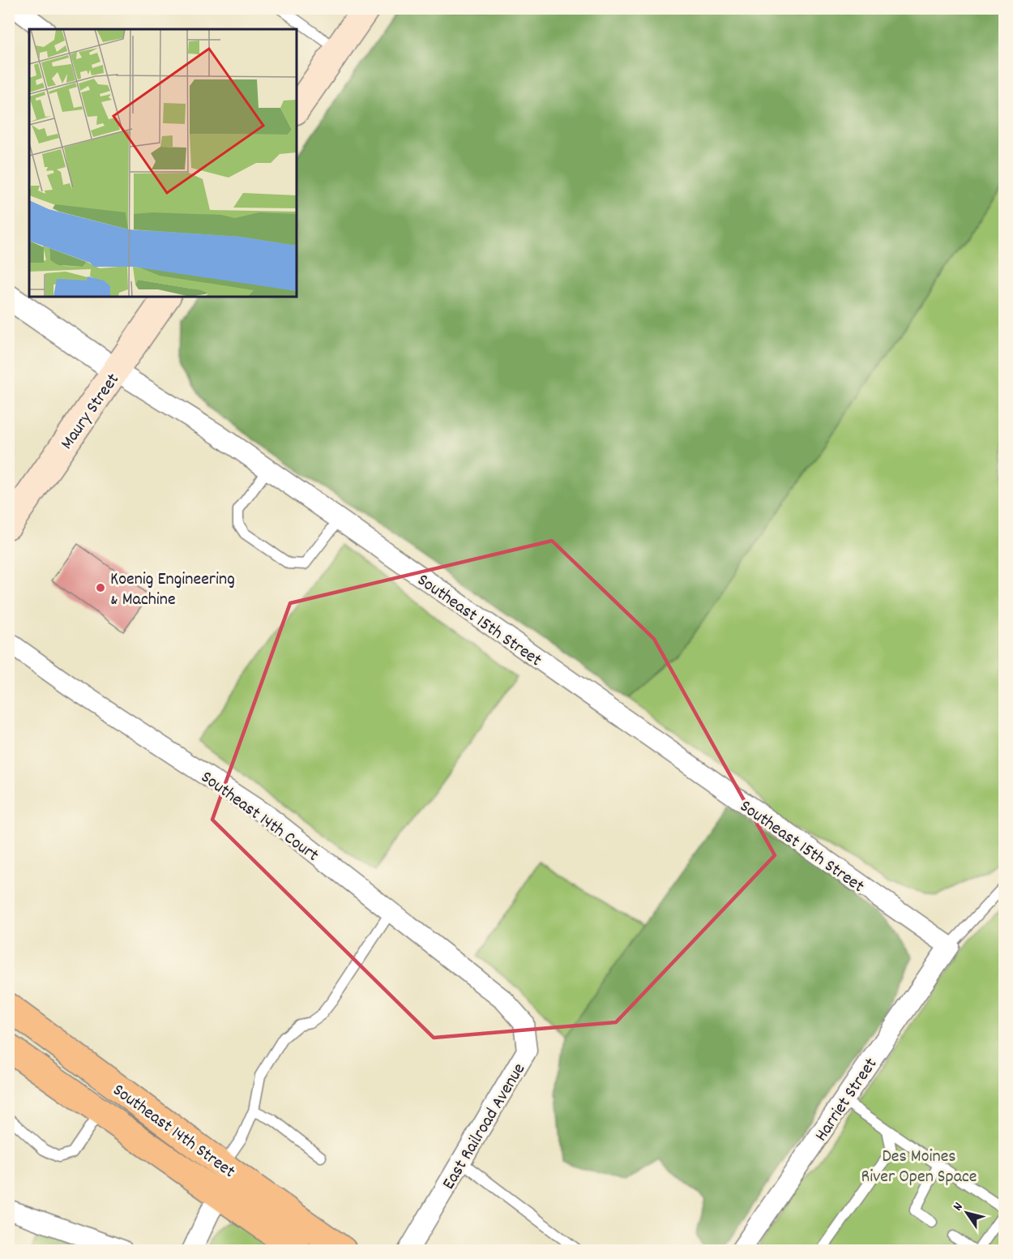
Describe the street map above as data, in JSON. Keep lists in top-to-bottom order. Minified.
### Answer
{"streets":{"main road":["Maury Street","Southeast 14th Street"],"street":["Southeast 15th Street","Southeast 14th Court","Harriet Street","East Railroad Avenue"]},"crossings":[["Maury Street","Southeast 15th Street"],["Southeast 15th Street","Harriet Street"],["Southeast 14th Court","East Railroad Avenue"]],"parks":["Des Moines River Open Space"],"places":["Koenig Engineering & Machine"],"north":"top left"}
